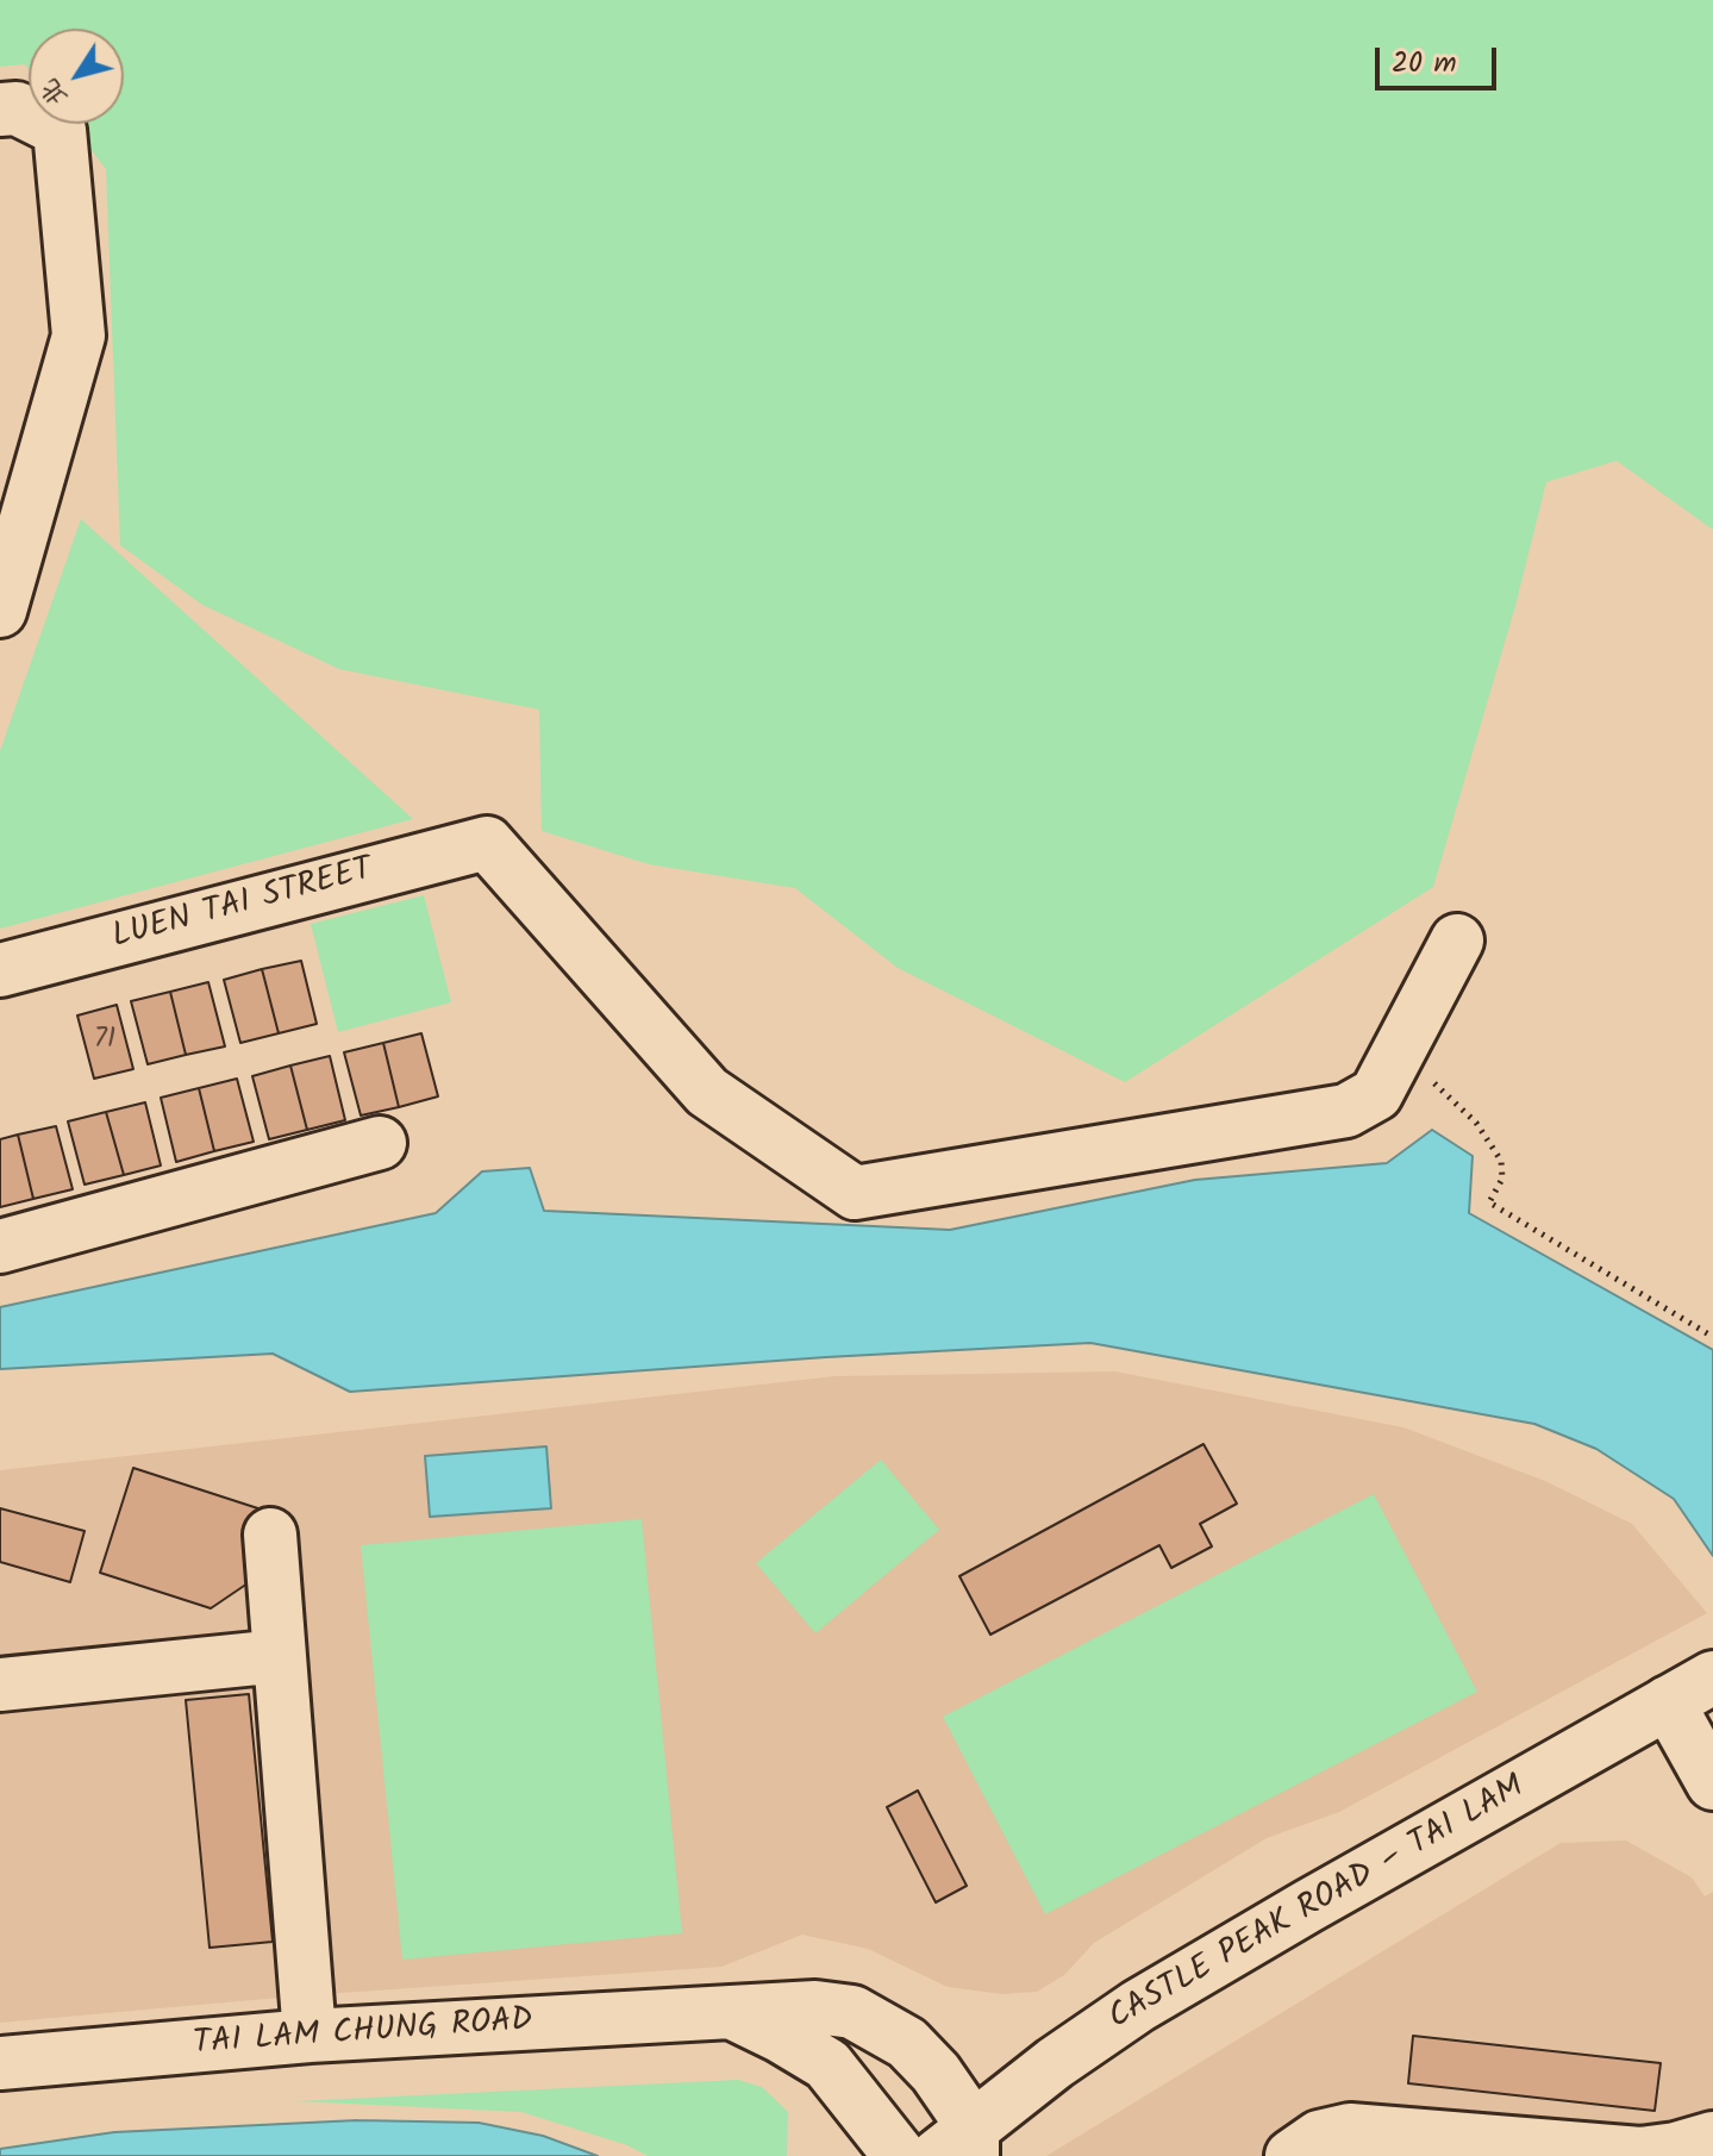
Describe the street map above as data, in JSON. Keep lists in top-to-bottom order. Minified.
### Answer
{"streets":{"street":["LUEN TAI STREET","CASTLE PEAK ROAD – TAI LAM","TAI LAM CHUNG ROAD"]},"crossings":[["CASTLE PEAK ROAD – TAI LAM","TAI LAM CHUNG ROAD"]],"house_numbers":["71"],"scale_bar":"20 m","north":"bottom left"}
